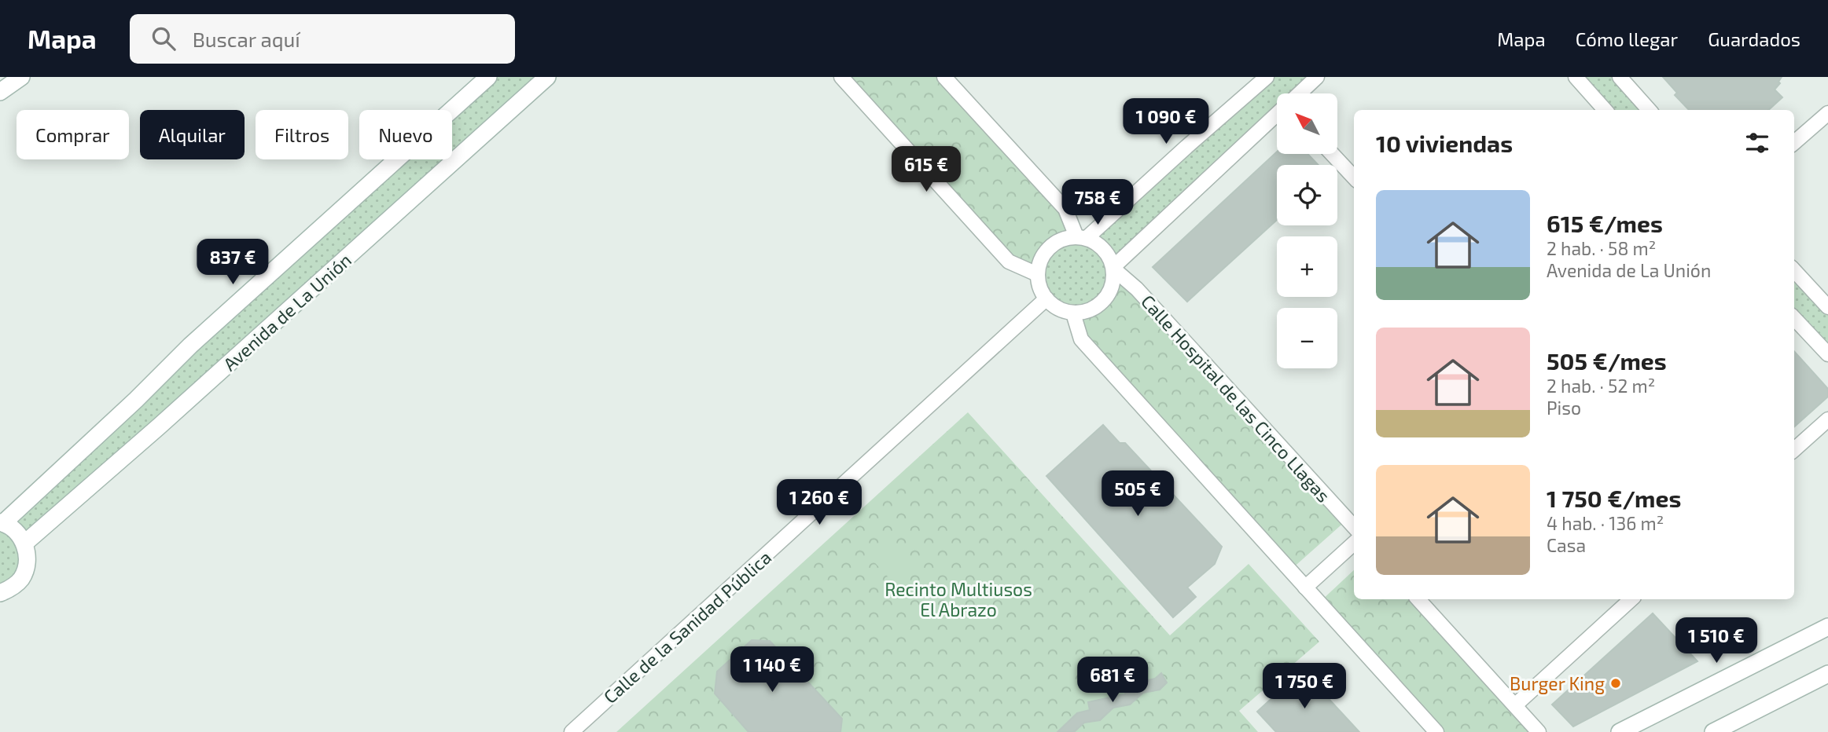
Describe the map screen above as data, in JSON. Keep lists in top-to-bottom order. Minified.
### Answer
{"streets":{"main road":["Avenida de La Unión"],"street":["Calle Hospital de las Cinco Llagas","Calle de la Sanidad Pública"]},"crossings":[["Calle Hospital de las Cinco Llagas","Calle de la Sanidad Pública"]],"parks":["Recinto Multiusos El Abrazo"],"places":["Burger King"],"north":"top left","page":{"header":"Mapa","search":"Buscar aquí","nav":["Mapa","Cómo llegar","Guardados"],"map_buttons":["+","−"],"price":["1 090 €","615 €","758 €","837 €","505 €","1 260 €","1 510 €","1 140 €","681 €","1 750 €"],"chip":["Comprar","Alquilar","Filtros","Nuevo"],"heading":"10 viviendas","list":[{"name":"615 €/mes","note":"2 hab. · 58 m² · Avenida de La Unión"},{"name":"505 €/mes","note":"2 hab. · 52 m² · Piso"},{"name":"1 750 €/mes","note":"4 hab. · 136 m² · Casa"}]}}
